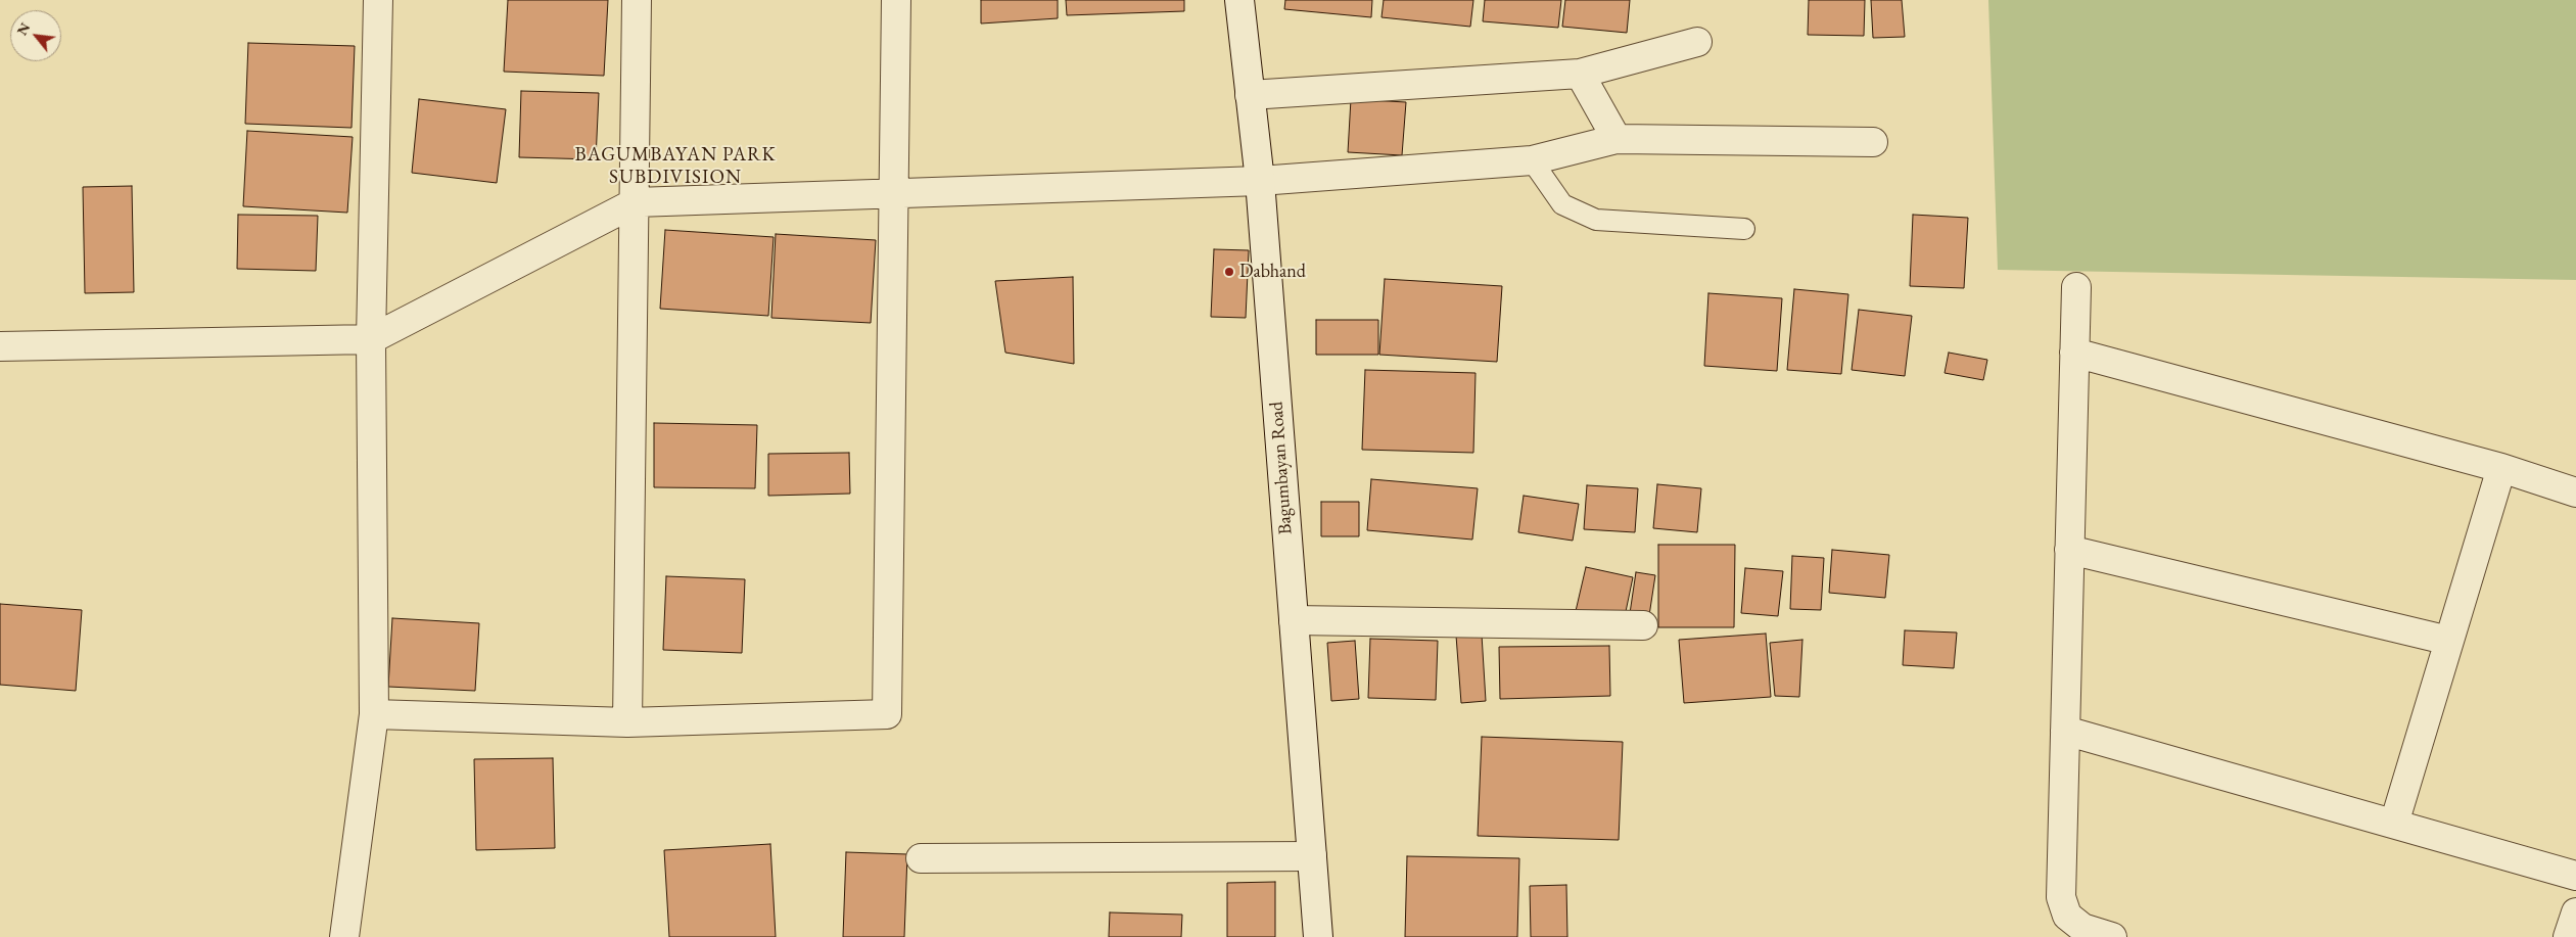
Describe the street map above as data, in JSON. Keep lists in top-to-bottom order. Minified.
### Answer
{"streets":{"street":["Bagumbayan Road"]},"districts":["BAGUMBAYAN PARK SUBDIVISION"],"places":["Dabhand"],"north":"top left"}
